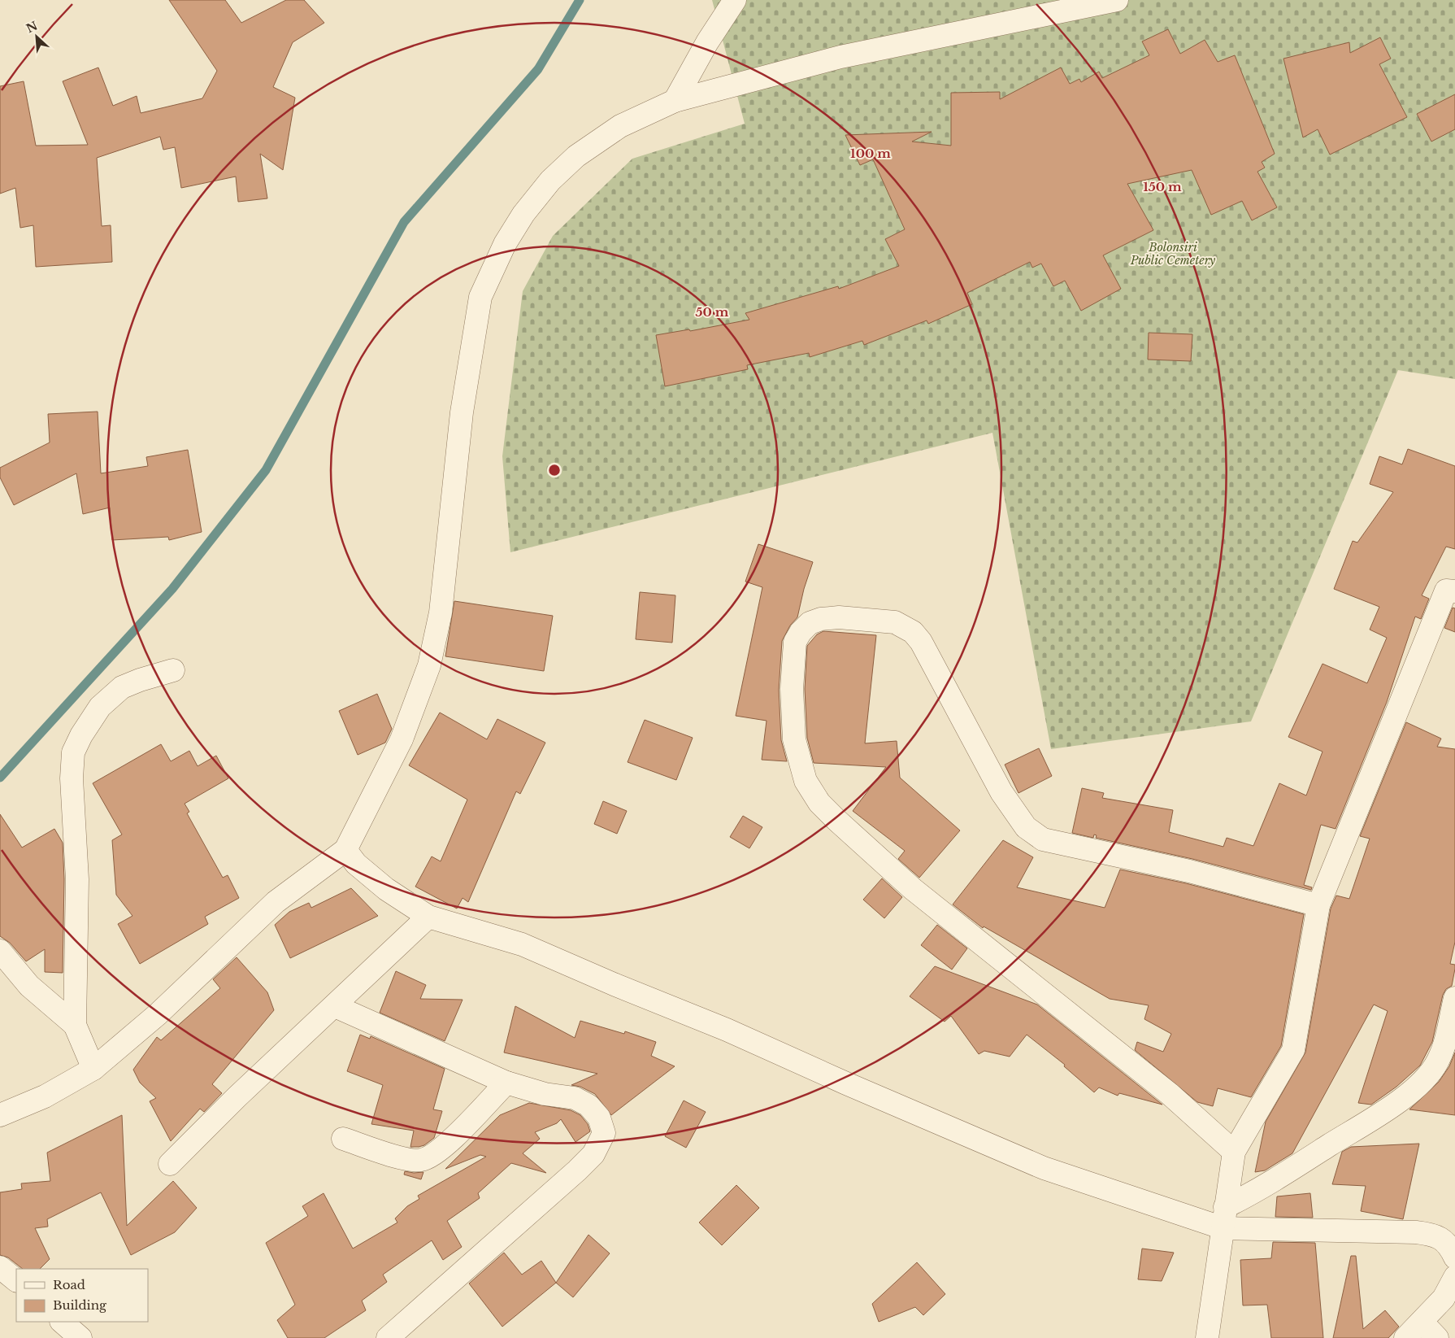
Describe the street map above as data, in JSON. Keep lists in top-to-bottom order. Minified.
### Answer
{"parks":["Bolonsiri Public Cemetery"],"legend":["Road","Building"],"north":"top left","rings":["100 m","150 m","50 m"]}
